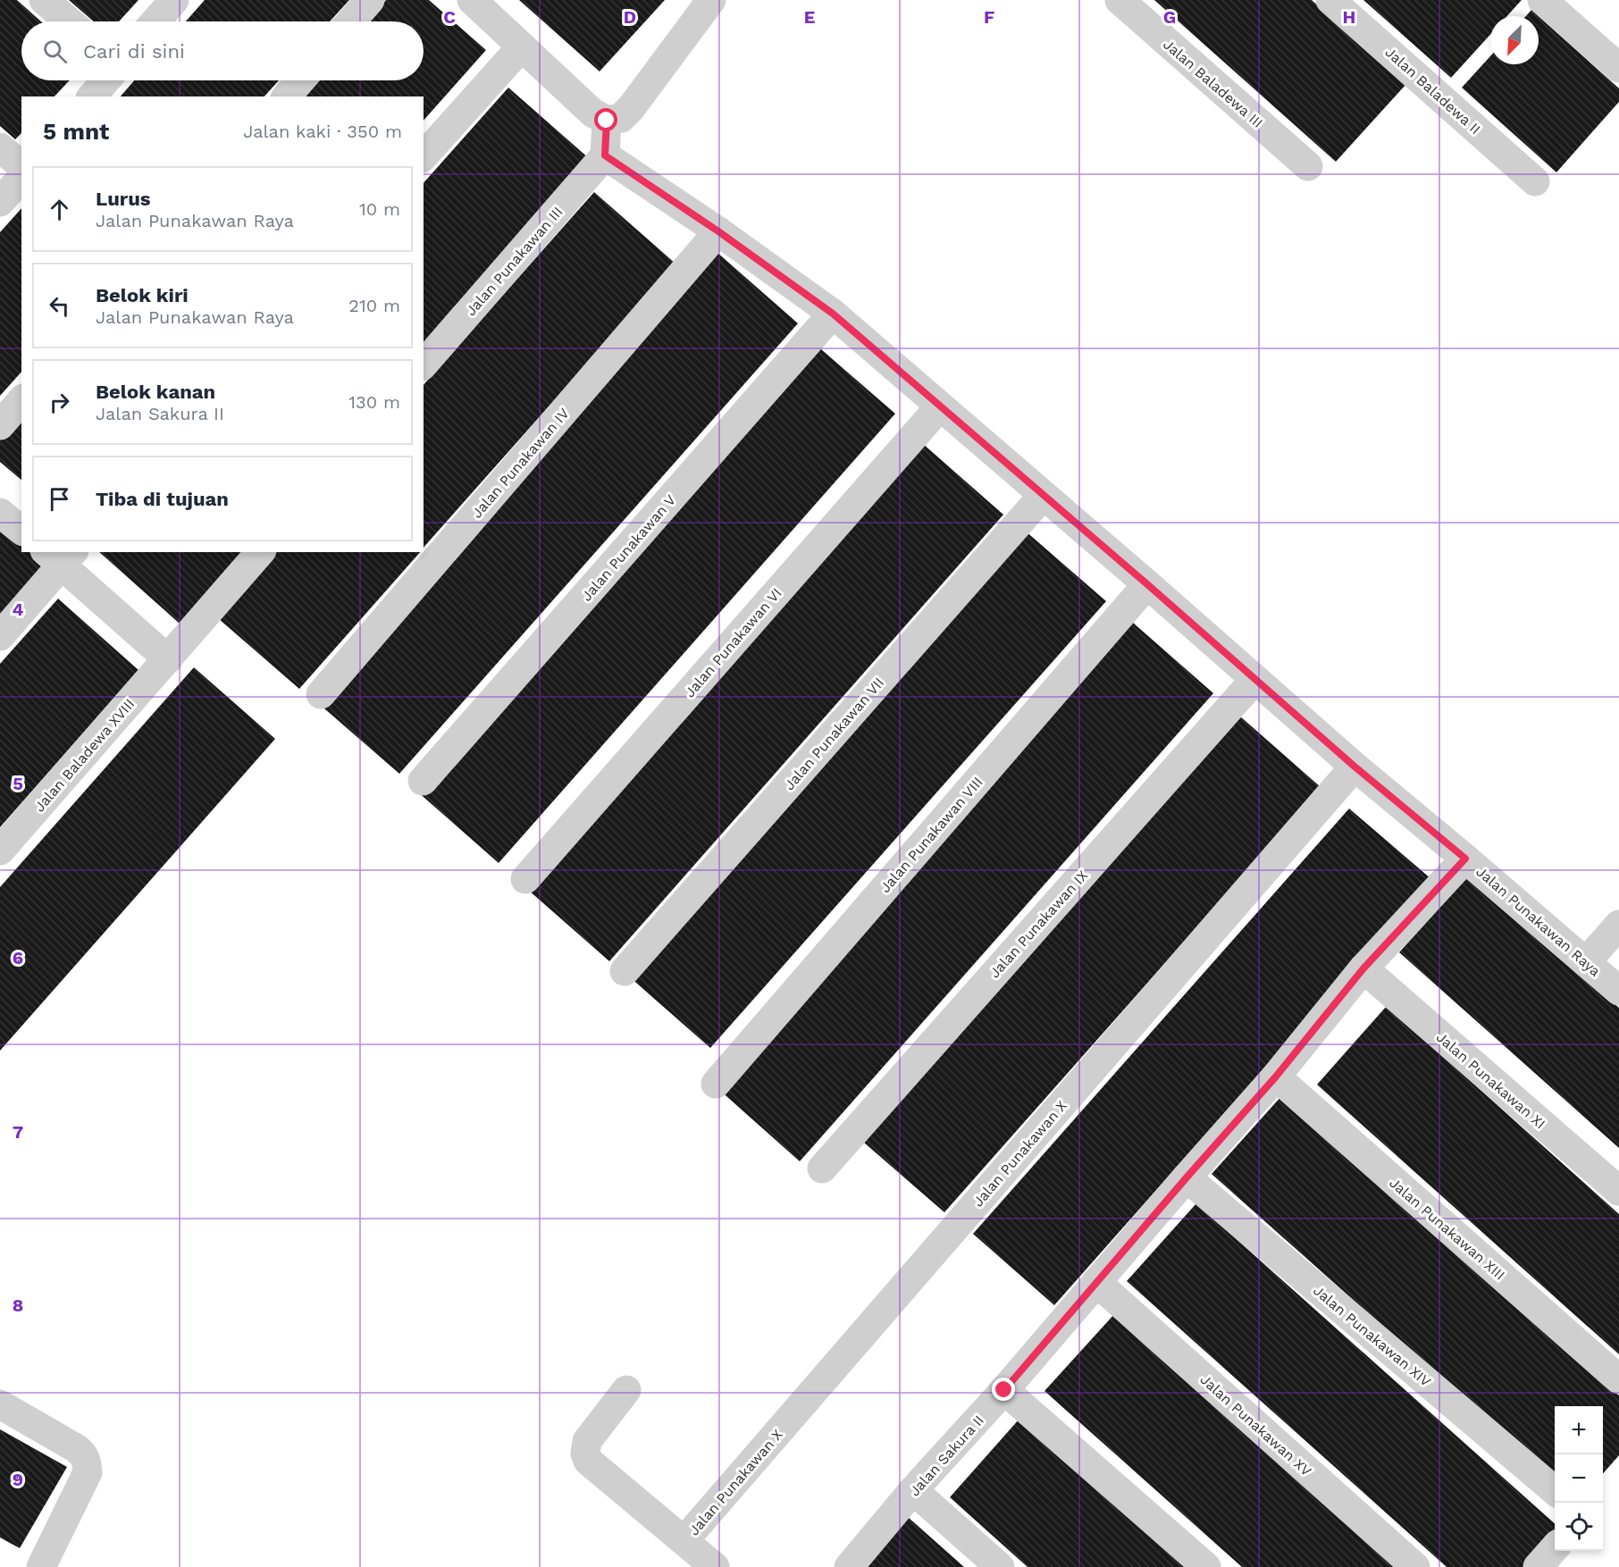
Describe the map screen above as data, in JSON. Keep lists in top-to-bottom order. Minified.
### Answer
{"streets":{"street":["Jalan Baladewa III","Jalan Baladewa II","Jalan Punakawan III","Jalan Punakawan IV","Jalan Punakawan V","Jalan Punakawan VI","Jalan Punakawan VII","Jalan Baladewa XVIII","Jalan Punakawan VIII","Jalan Punakawan Raya","Jalan Punakawan IX","Jalan Punakawan XI","Jalan Punakawan X","Jalan Punakawan XIII","Jalan Punakawan XIV","Jalan Punakawan XV","Jalan Sakura II"]},"crossings":[["Jalan Punakawan III","Jalan Punakawan Raya"],["Jalan Punakawan IV","Jalan Punakawan Raya"],["Jalan Punakawan V","Jalan Punakawan Raya"],["Jalan Punakawan VI","Jalan Punakawan Raya"],["Jalan Punakawan VII","Jalan Punakawan Raya"],["Jalan Punakawan VIII","Jalan Punakawan Raya"],["Jalan Punakawan Raya","Jalan Punakawan IX"],["Jalan Punakawan Raya","Jalan Punakawan X"],["Jalan Punakawan Raya","Jalan Sakura II"],["Jalan Punakawan XI","Jalan Sakura II"],["Jalan Punakawan XIII","Jalan Sakura II"],["Jalan Punakawan XIV","Jalan Sakura II"],["Jalan Punakawan XV","Jalan Sakura II"]],"north":"bottom left","page":{"search":"Cari di sini","heading":["5 mnt","Jalan kaki · 350 m"],"list":[["Lurus","Jalan Punakawan Raya","10 m"],["Belok kiri","Jalan Punakawan Raya","210 m"],["Belok kanan","Jalan Sakura II","130 m"],"Tiba di tujuan"],"map_buttons":["+","−"]},"grid":{"columns":["C","D","E","F","G","H"],"rows":["4","5","6","7","8","9"]}}
